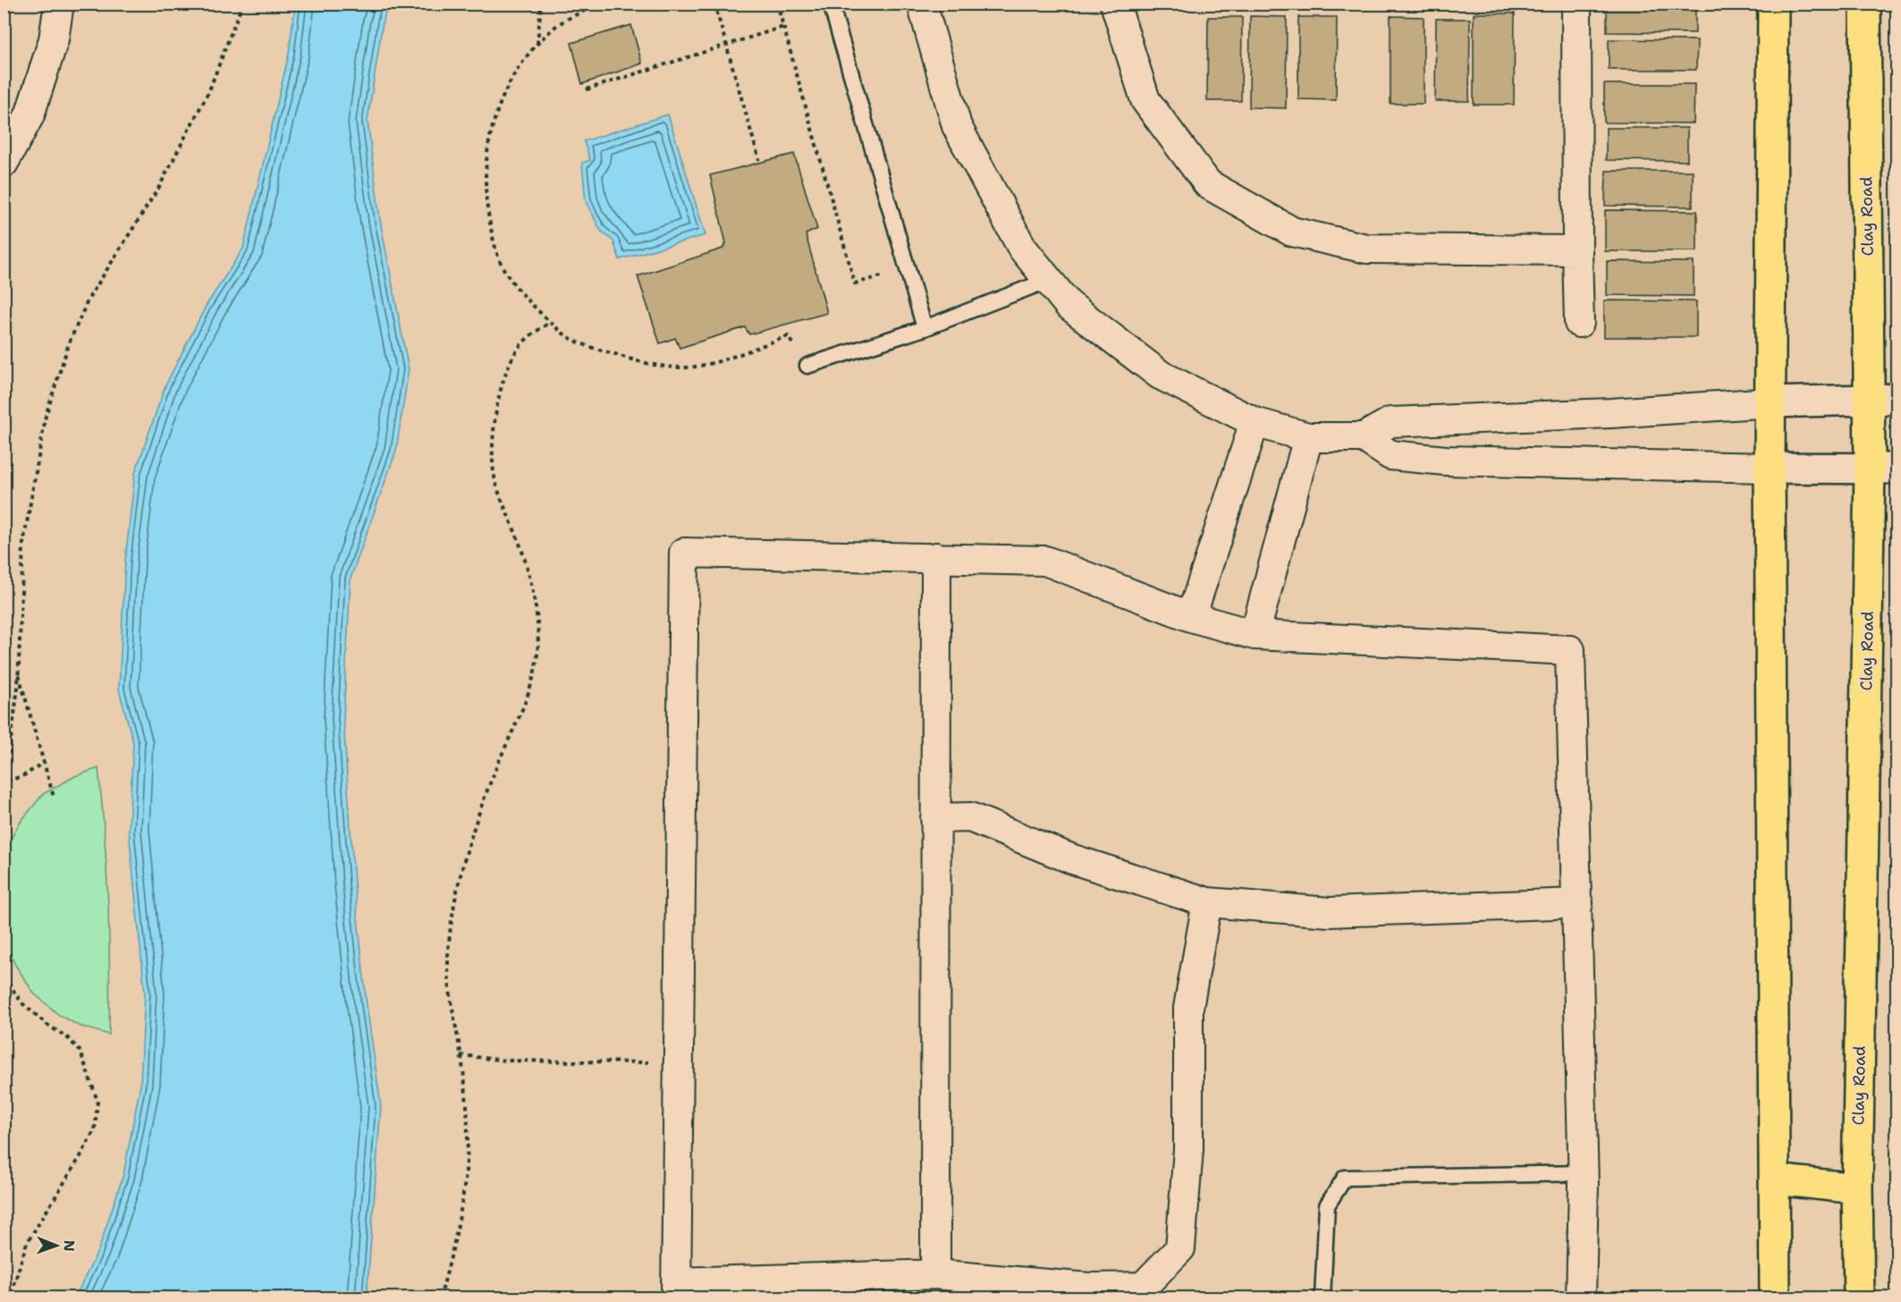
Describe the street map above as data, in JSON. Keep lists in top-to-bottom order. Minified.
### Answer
{"streets":{"main road":["Clay Road"]},"north":"right"}
